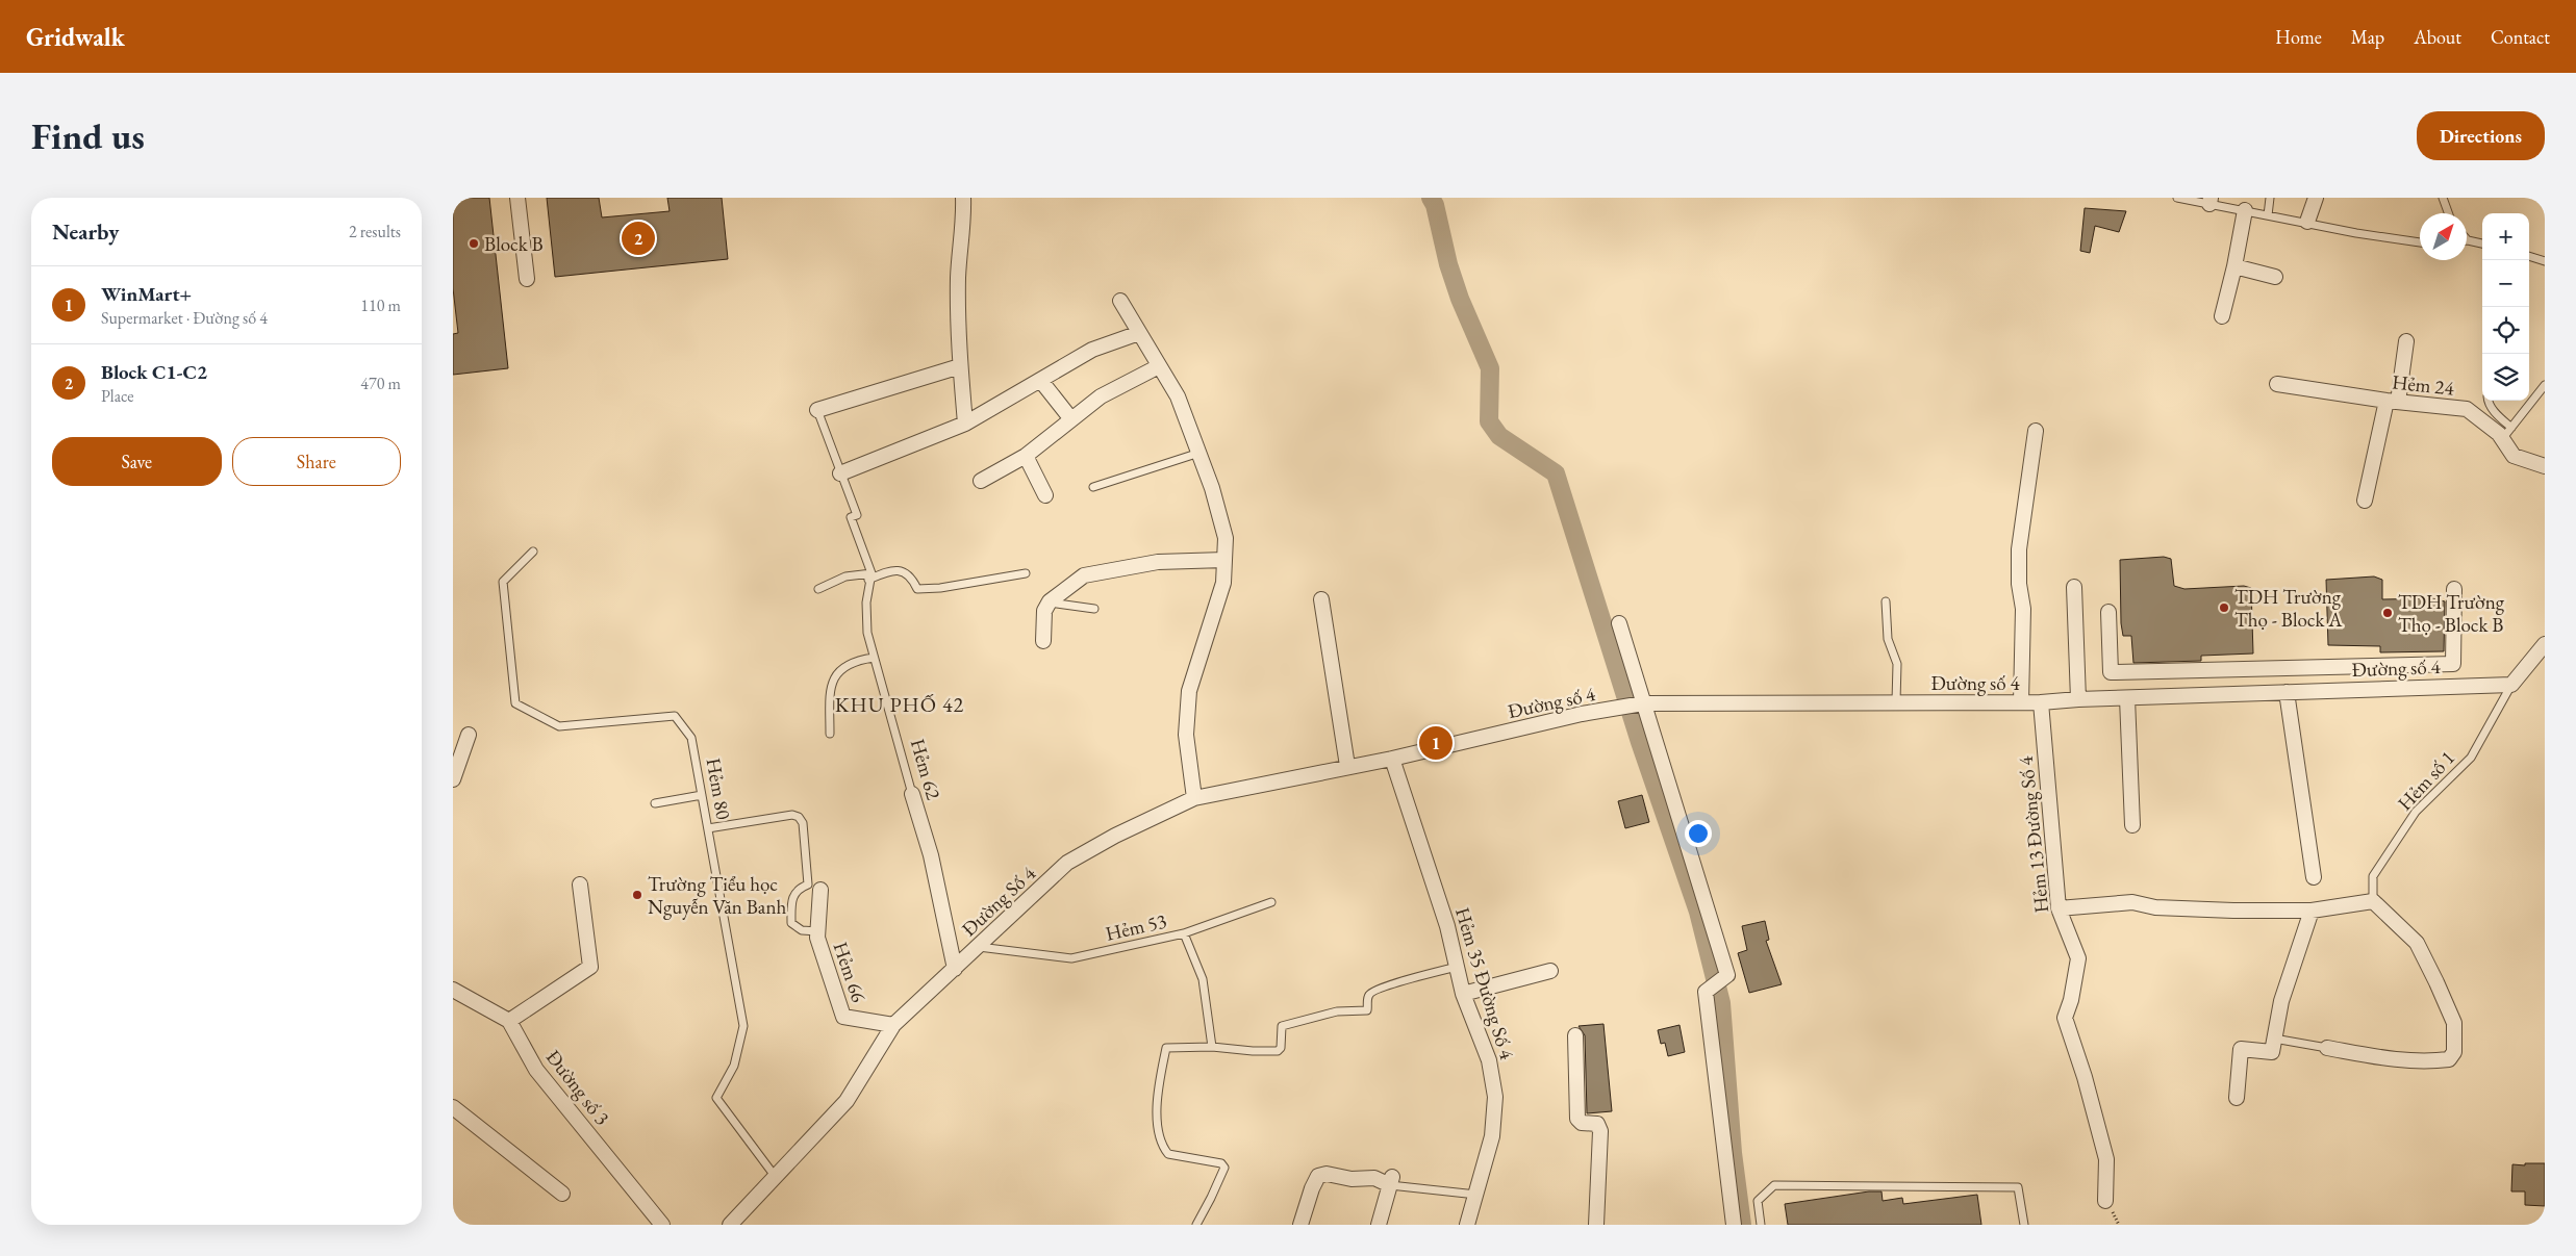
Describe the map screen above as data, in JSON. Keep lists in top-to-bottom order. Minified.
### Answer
{"streets":{"street":["Hẻm 24","Đường số 4","Hẻm 62","Hẻm 13 Đường Số 4","Đường Số 4","Hẻm 66","Hẻm 35 Đường Số 4","Đường số 3"],"lane":["Hẻm số 1","Hẻm 80","Hẻm 53"]},"crossings":[["Đường số 4","Hẻm số 1"],["Đường số 4","Hẻm 13 Đường Số 4"],["Đường số 4","Đường Số 4"],["Đường số 4","Hẻm 35 Đường Số 4"],["Hẻm 62","Đường Số 4"],["Hẻm 80","Đường Số 4"],["Đường Số 4","Hẻm 53"],["Đường Số 4","Hẻm 66"],["Đường Số 4","Hẻm 35 Đường Số 4"]],"districts":["KHU PHỐ 42"],"places":["Block B","TDH Trường Thọ - Block A","TDH Trường Thọ - Block B","Trường Tiểu học Nguyễn Văn Banh"],"north":"top right","page":{"header":"Gridwalk","nav":["Home","Map","About","Contact"],"buttons":["Directions",["Save","Share"]],"title":"Find us","heading":["Nearby","2 results"],"map_buttons":["+","−"],"pins":["2","1"],"list":[{"mark":"1","name":"WinMart+","note":"Supermarket · Đường số 4","value":"110 m"},{"mark":"2","name":"Block C1-C2","note":"Place","value":"470 m"}]}}
